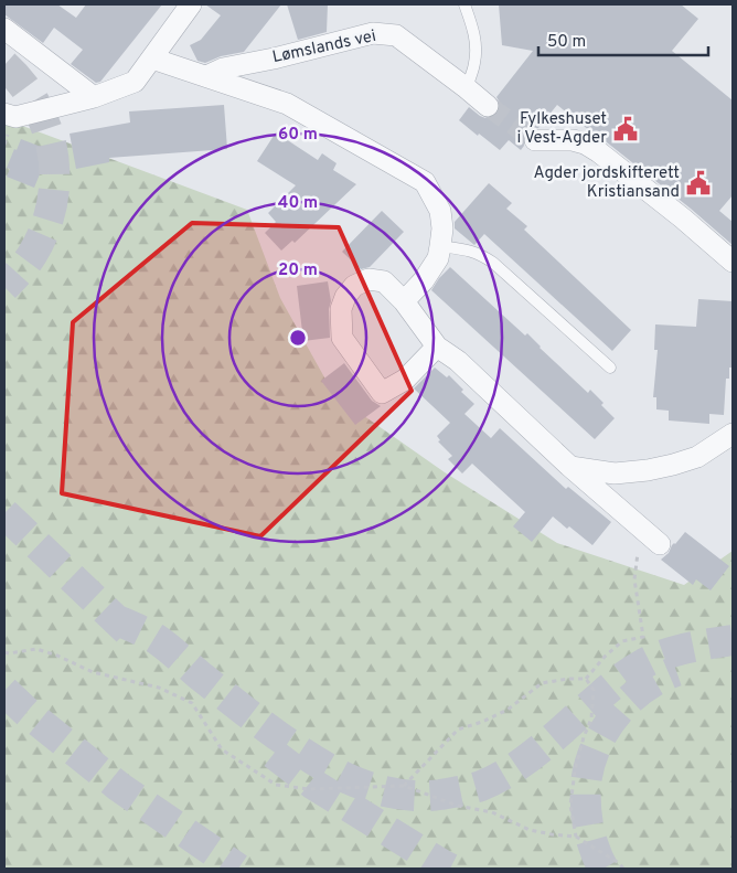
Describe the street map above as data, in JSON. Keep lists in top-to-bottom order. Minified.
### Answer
{"streets":{"street":["Lømslands vei"]},"places":{"public building":["Fylkeshuset i Vest-Agder","Agder jordskifterett Kristiansand"]},"scale_bar":"50 m","rings":["60 m","40 m","20 m"]}
